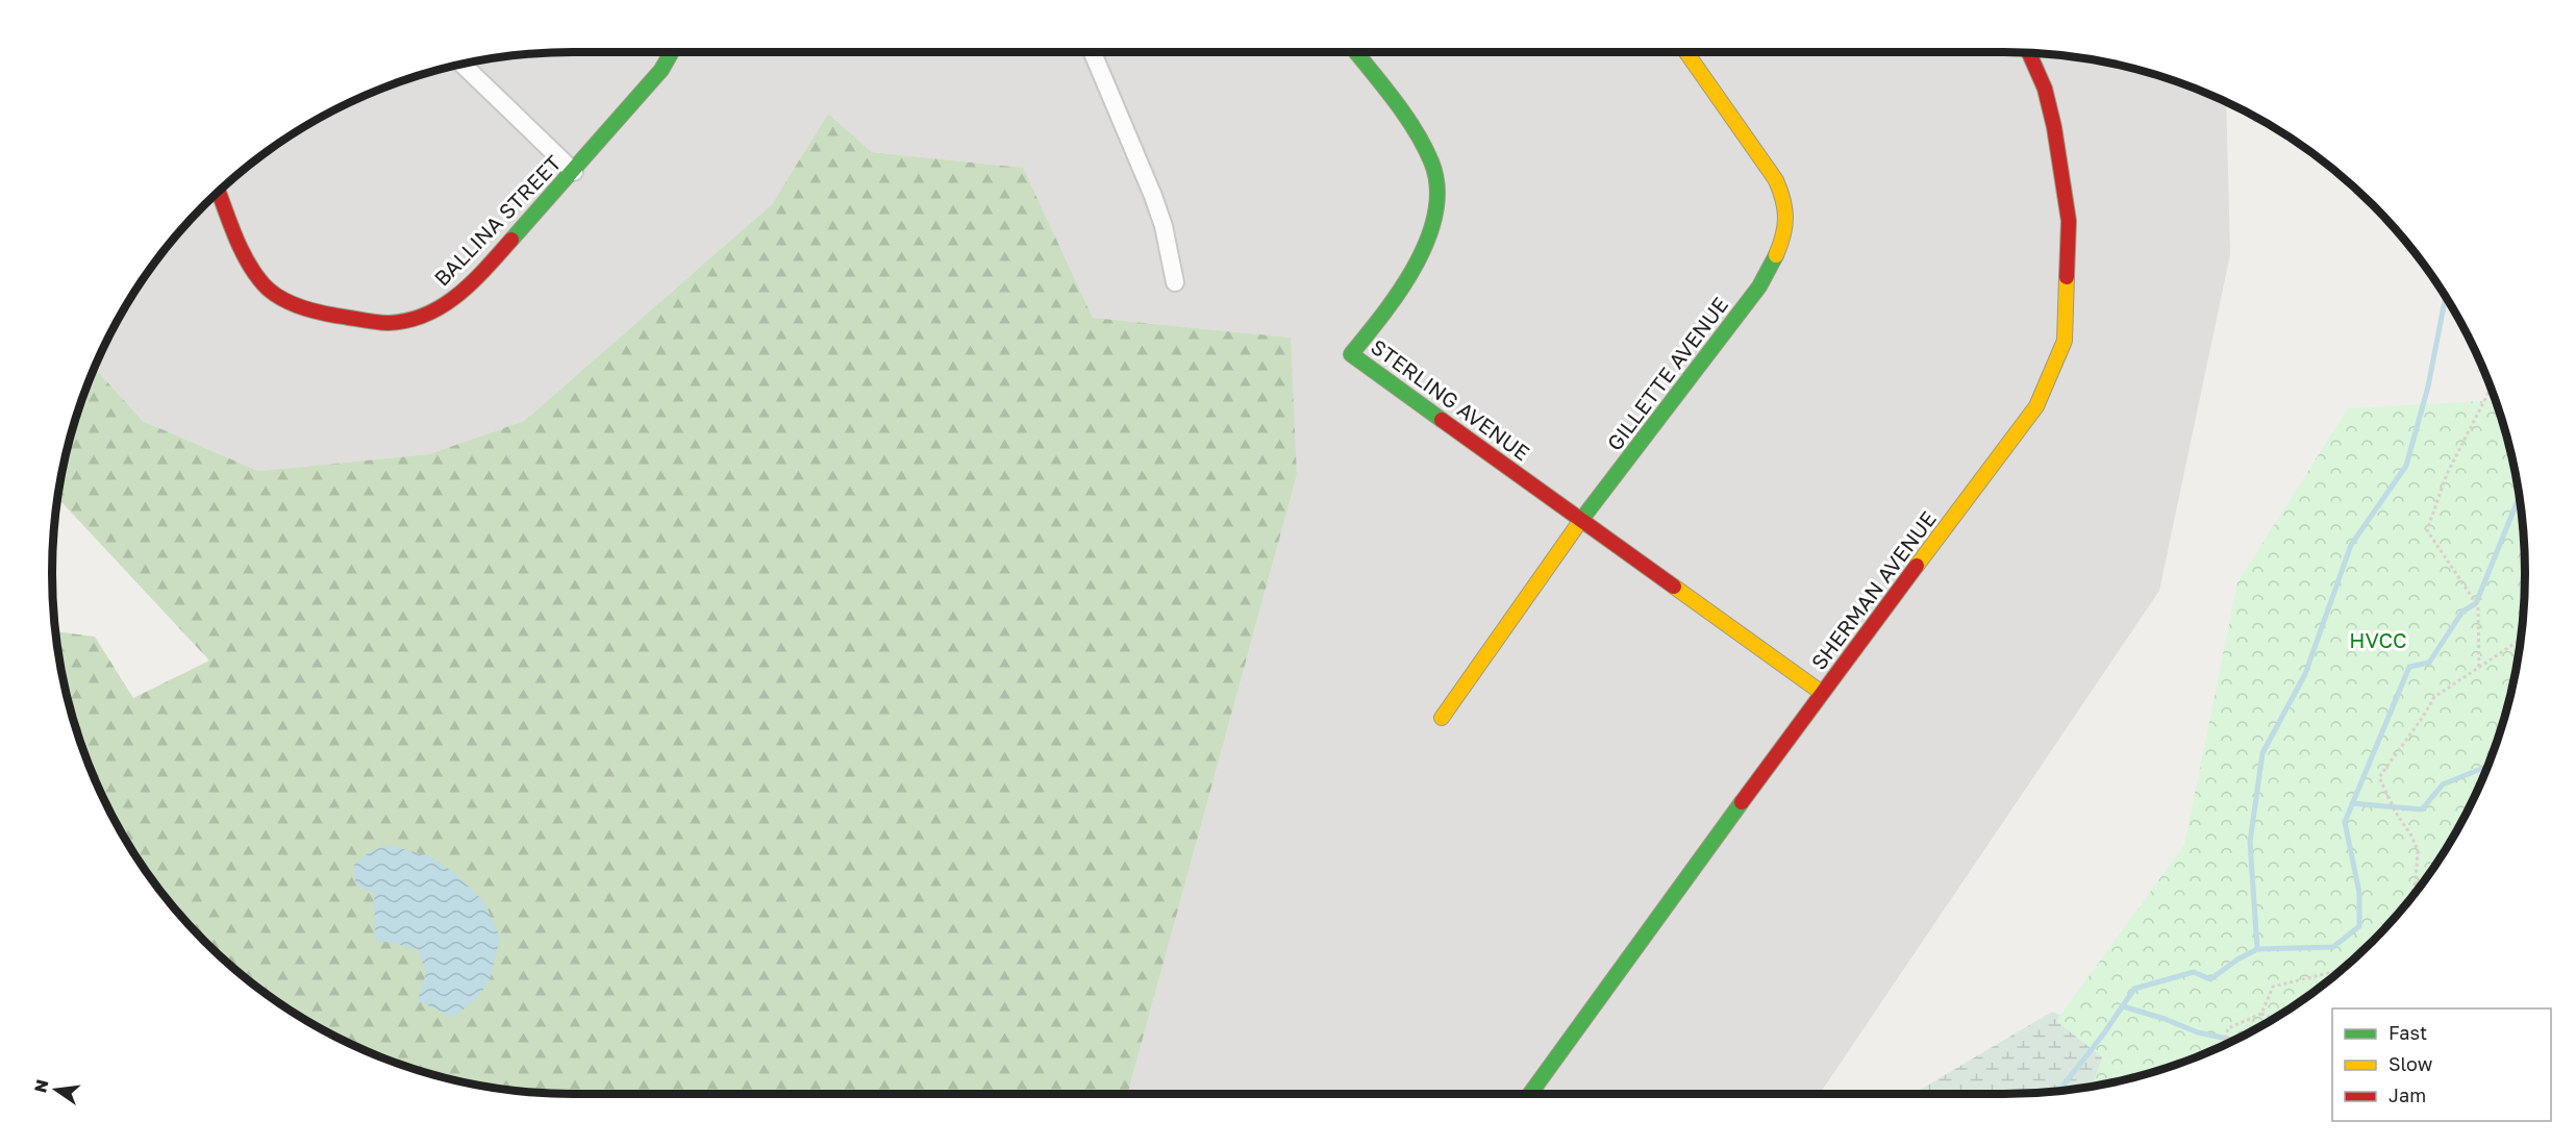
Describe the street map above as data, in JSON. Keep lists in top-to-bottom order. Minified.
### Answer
{"streets":{"street":["BALLINA STREET","GILLETTE AVENUE","STERLING AVENUE","SHERMAN AVENUE"]},"crossings":[["GILLETTE AVENUE","STERLING AVENUE"],["STERLING AVENUE","SHERMAN AVENUE"]],"parks":["HVCC"],"legend":["Fast","Slow","Jam"],"north":"left"}
